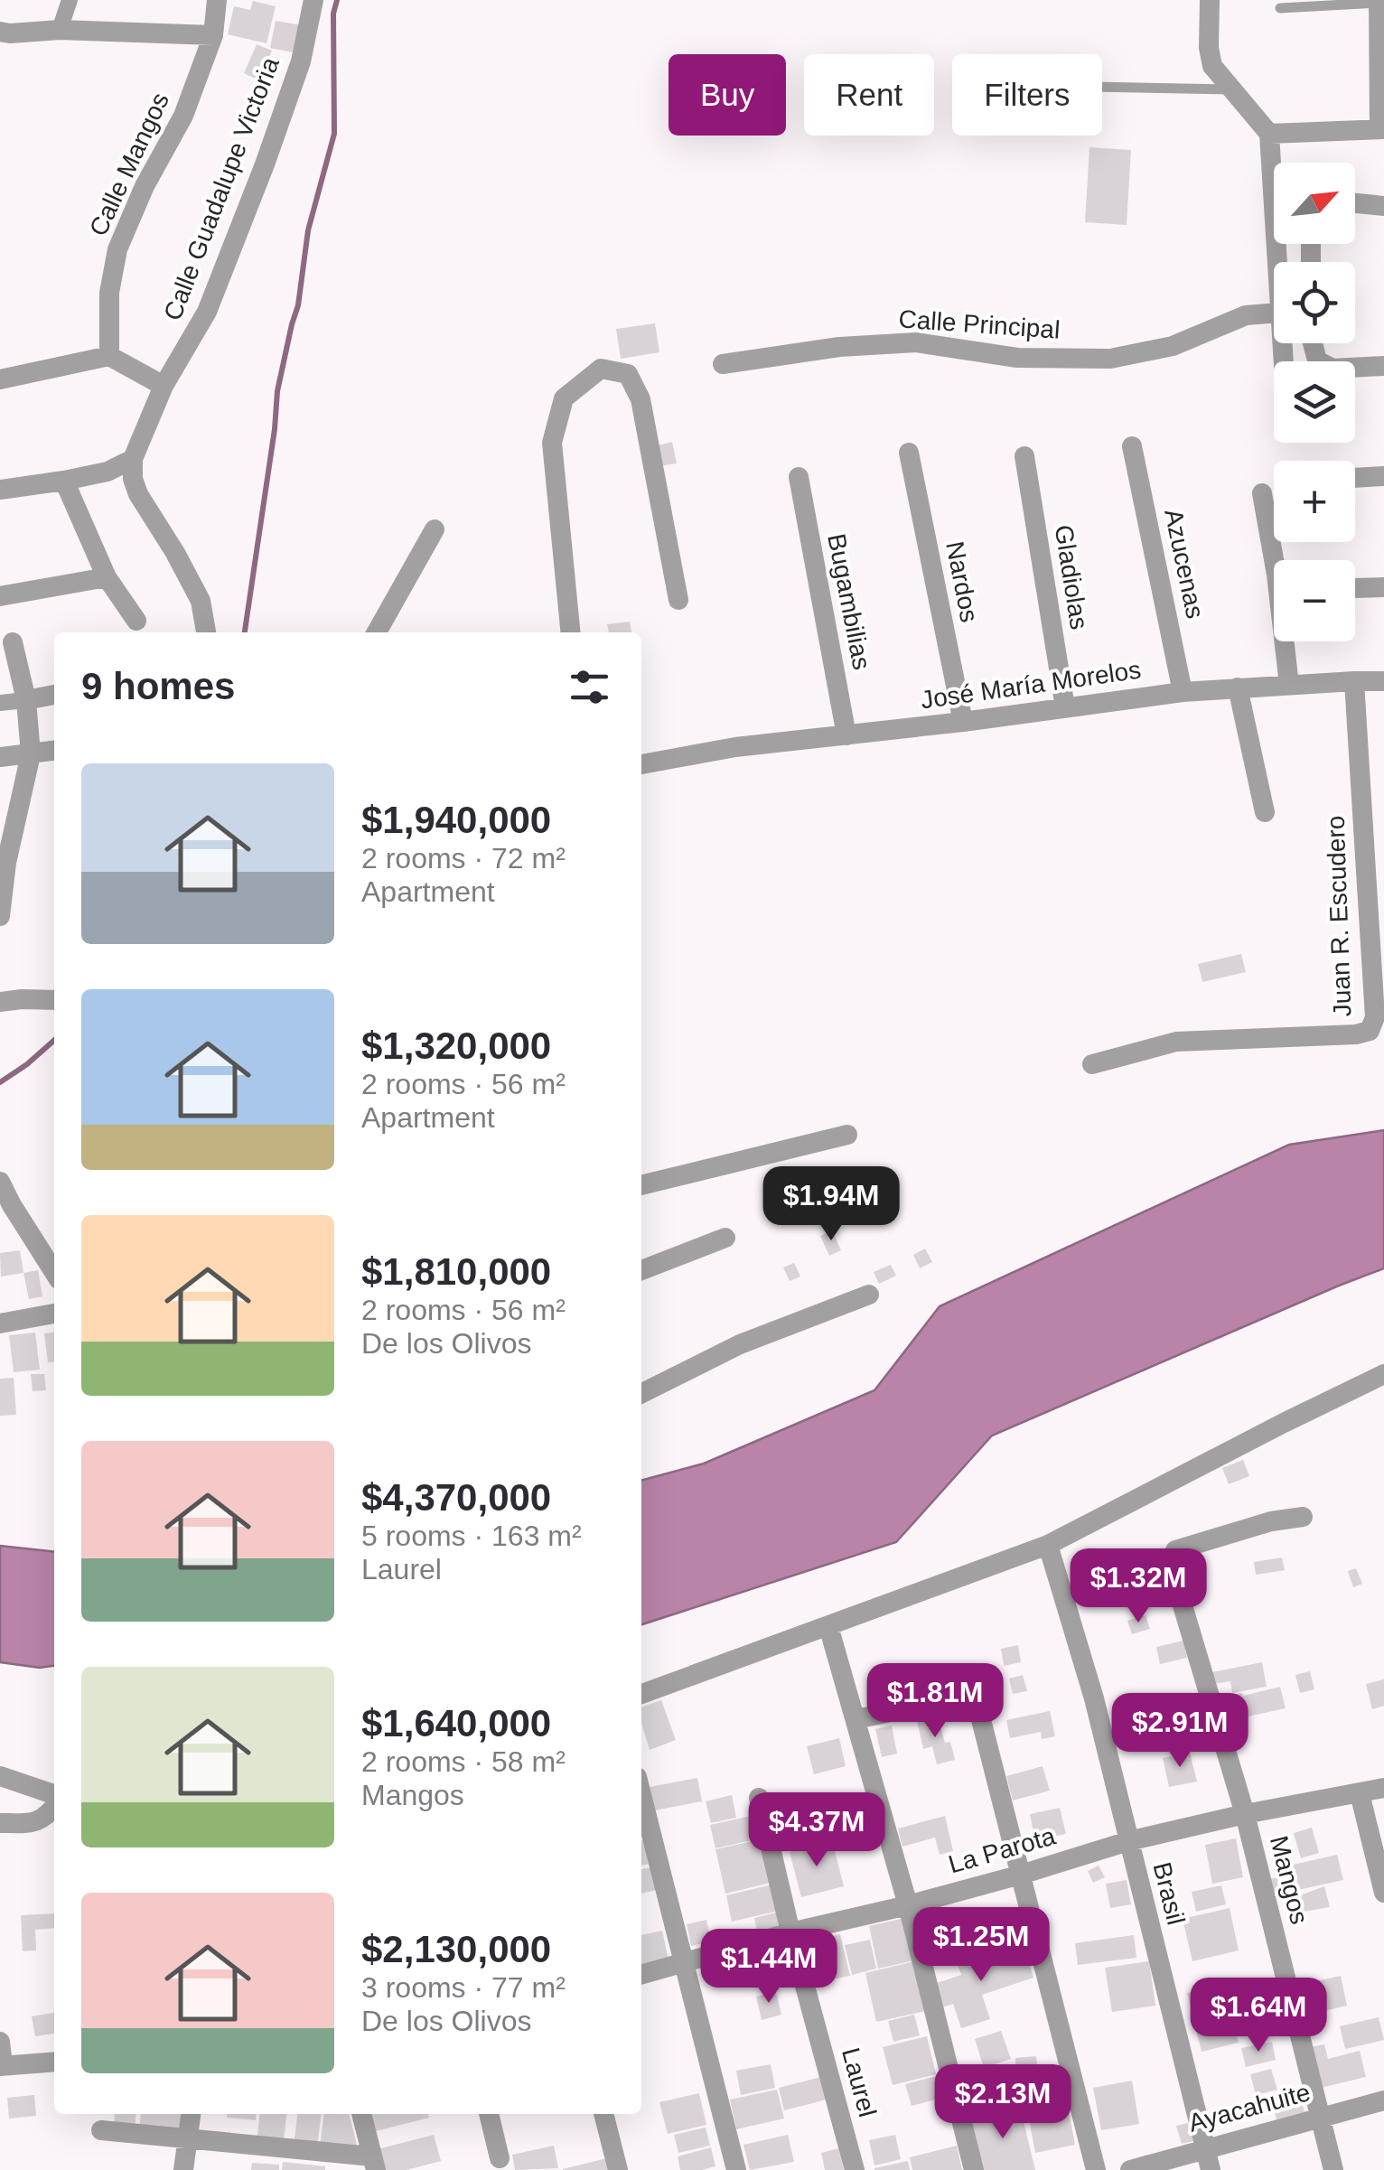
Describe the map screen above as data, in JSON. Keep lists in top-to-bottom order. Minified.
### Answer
{"streets":{"street":["Calle Mangos","Calle Guadalupe Victoria","Calle Principal","Azucenas","Gladiolas","Nardos","Bugambilias","José María Morelos","Juan R. Escudero","La Parota","Mangos","Brasil","Laurel","Ayacahuite"]},"crossings":[["Azucenas","José María Morelos"],["Gladiolas","José María Morelos"],["Nardos","José María Morelos"],["Bugambilias","José María Morelos"],["José María Morelos","Juan R. Escudero"],["La Parota","Mangos"],["La Parota","Brasil"],["La Parota","Laurel"],["Mangos","Ayacahuite"],["Brasil","Ayacahuite"]],"north":"top right","page":{"chip":["Buy","Rent","Filters"],"map_buttons":["+","−"],"heading":"9 homes","list":[{"name":"$1,940,000","note":"2 rooms · 72 m² · Apartment"},{"name":"$1,320,000","note":"2 rooms · 56 m² · Apartment"},{"name":"$1,810,000","note":"2 rooms · 56 m² · De los Olivos"},{"name":"$4,370,000","note":"5 rooms · 163 m² · Laurel"},{"name":"$1,640,000","note":"2 rooms · 58 m² · Mangos"},{"name":"$2,130,000","note":"3 rooms · 77 m² · De los Olivos"}],"price":["$1.94M","$1.32M","$1.81M","$2.91M","$4.37M","$1.25M","$1.44M","$1.64M","$2.13M"]}}
